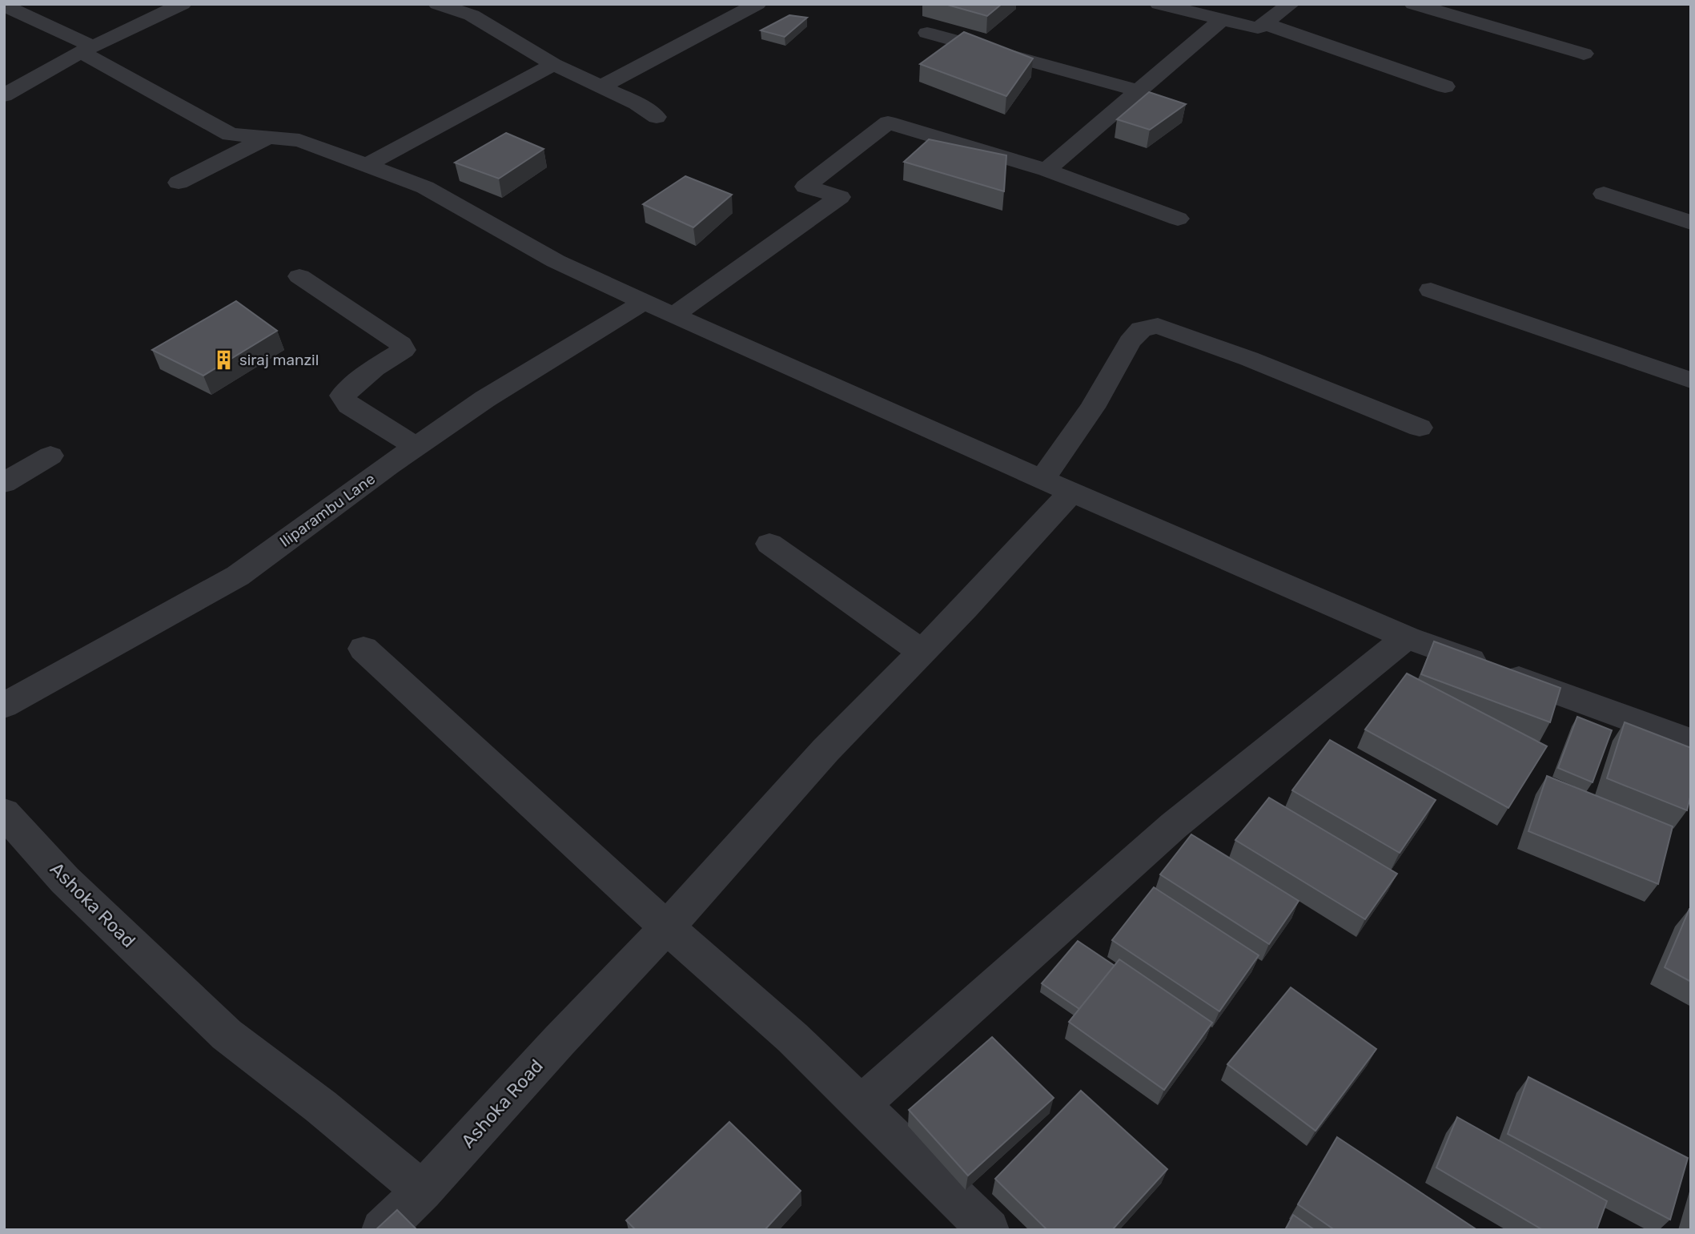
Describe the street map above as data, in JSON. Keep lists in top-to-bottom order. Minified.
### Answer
{"streets":{"street":["Iliparambu Lane","Ashoka Road"]},"places":{"building":["siraj manzil"]}}
